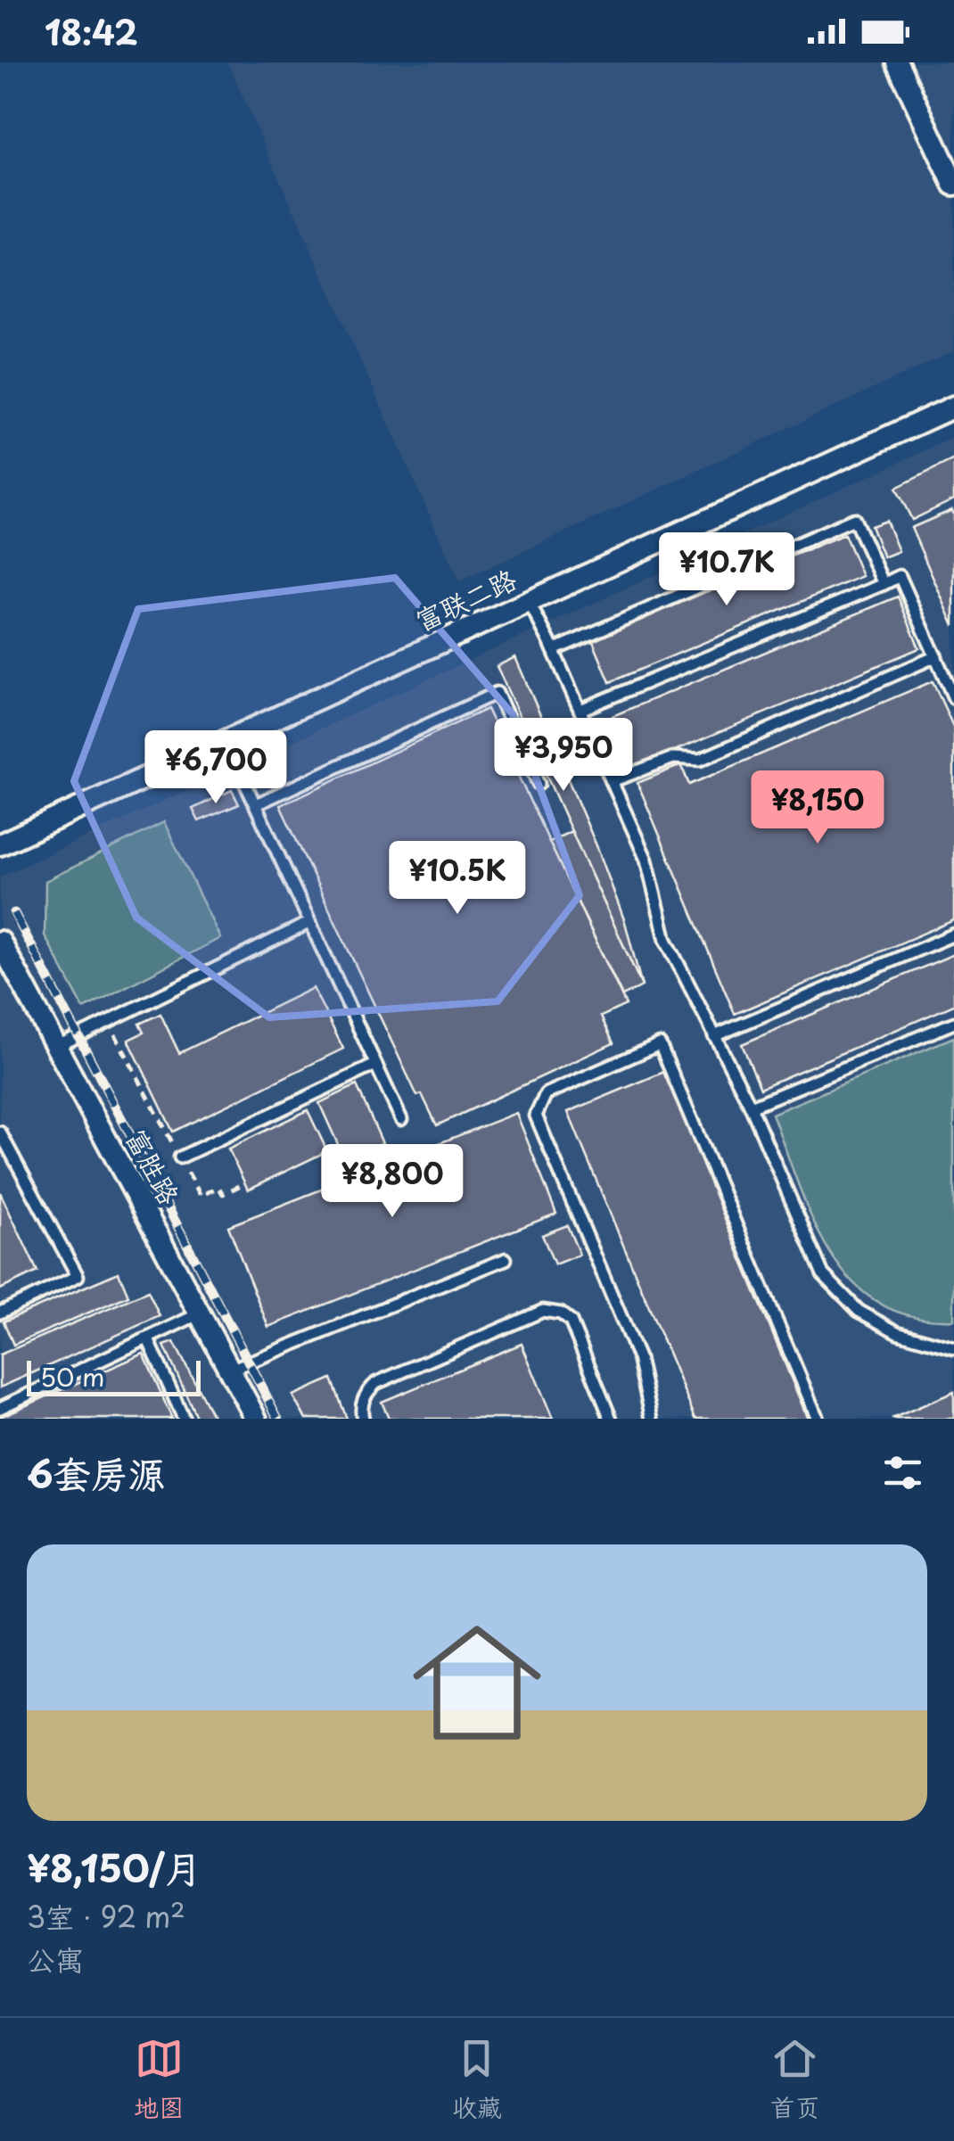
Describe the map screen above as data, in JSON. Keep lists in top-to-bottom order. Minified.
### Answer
{"streets":{"street":["富联二路","富胜路"]},"scale_bar":"50 m","page":{"status":"18:42","price":["¥10.7K","¥3,950","¥6,700","¥8,150","¥10.5K","¥8,800"],"scale":"50 m","heading":"6套房源","list":[{"name":"¥8,150/月","note":"3室 · 92 m² · 公寓"}],"tabs":["地图","收藏","首页"]}}
